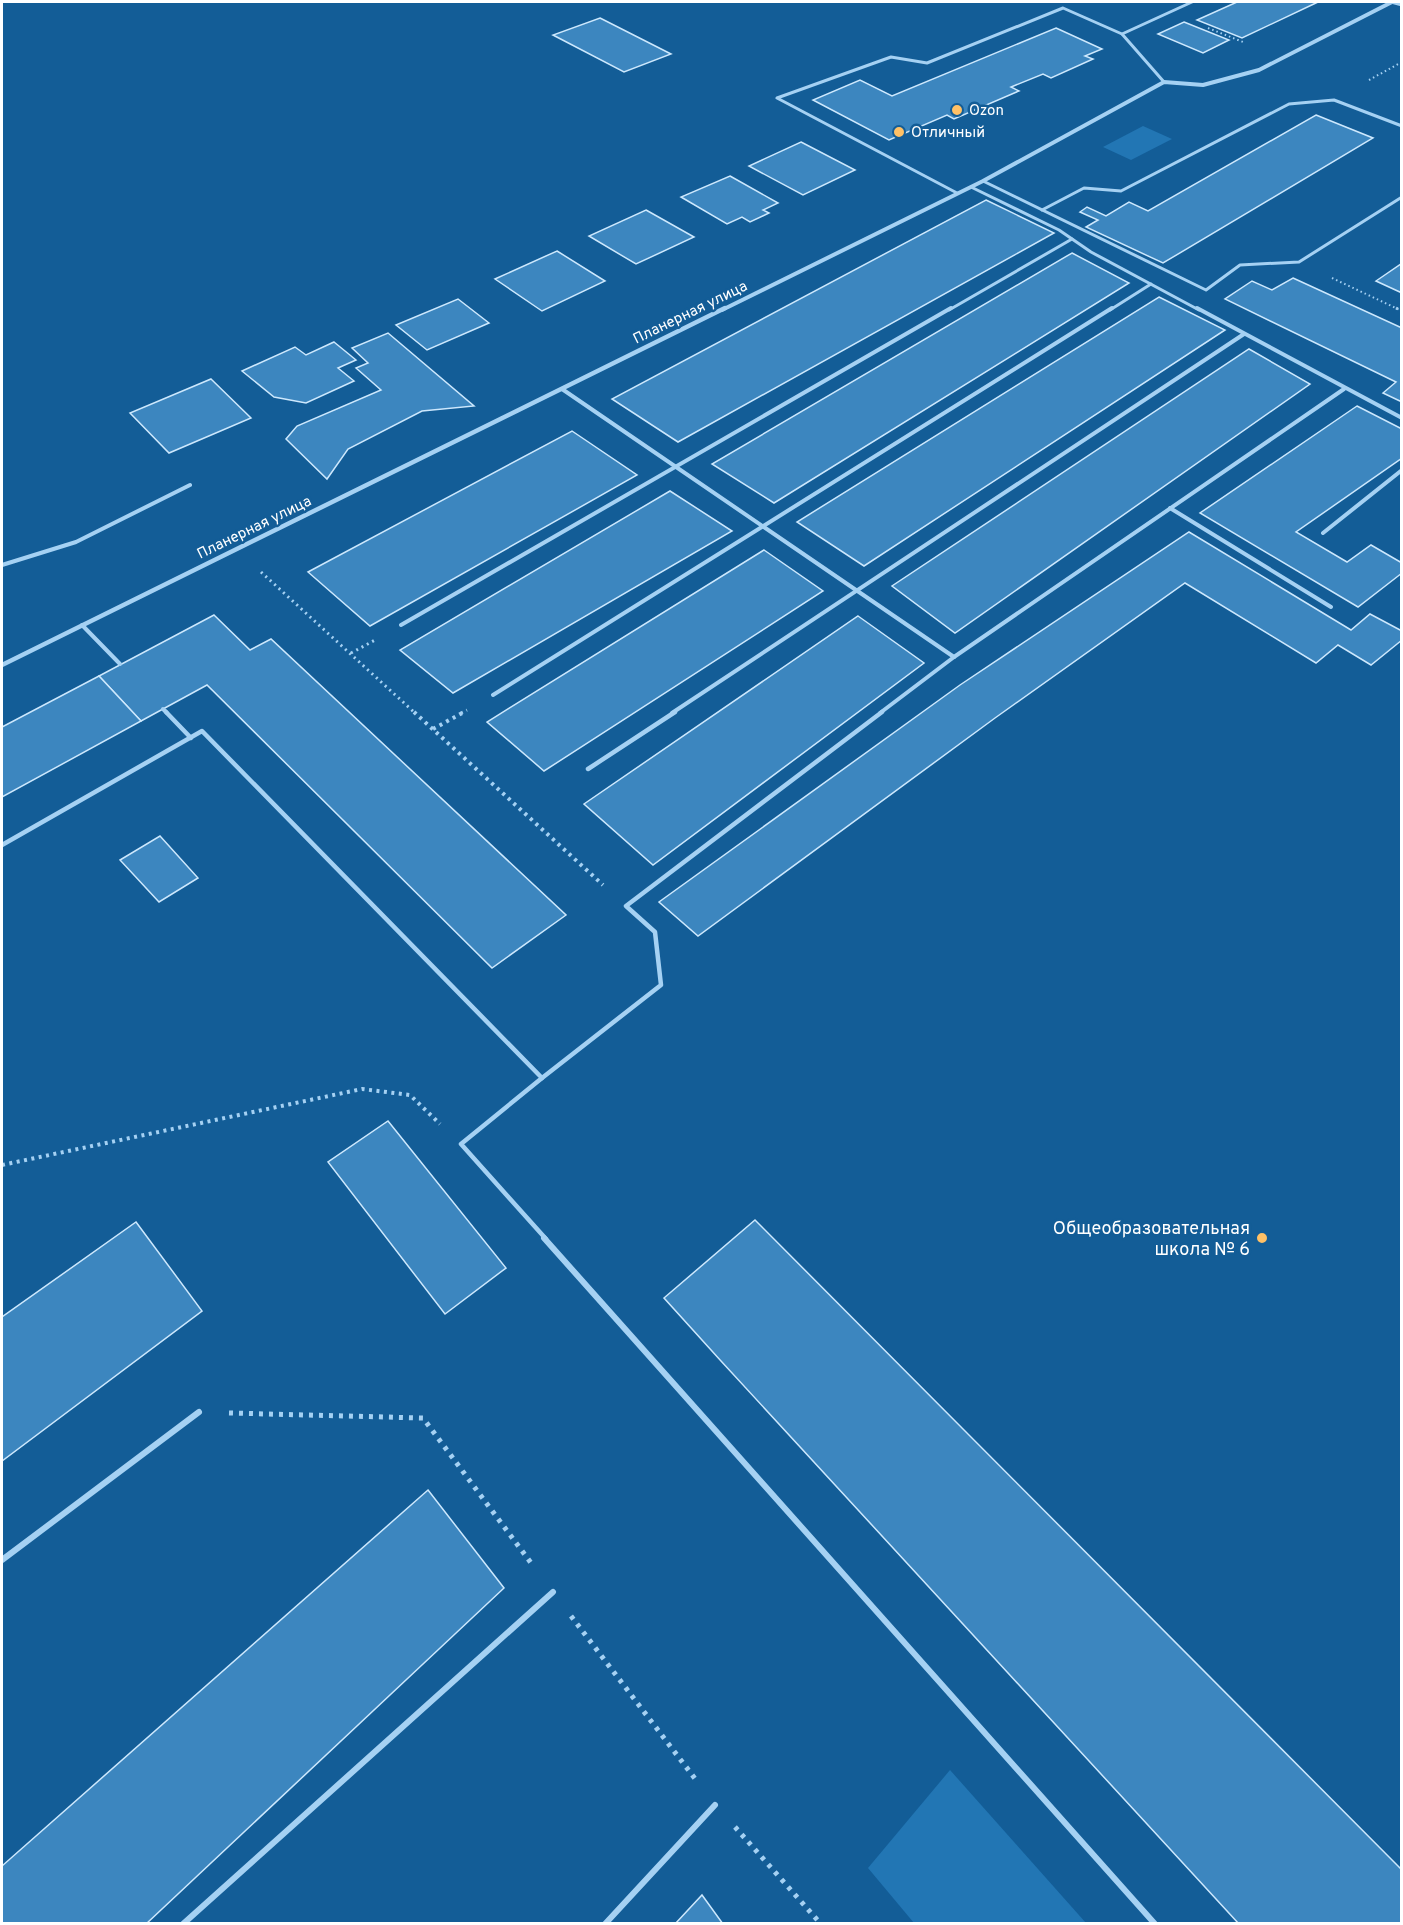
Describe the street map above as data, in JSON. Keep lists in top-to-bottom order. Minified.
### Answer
{"streets":{"street":["Планерная улица"]},"places":["Ozon","Отличный","Общеобразовательная школа № 6"]}
